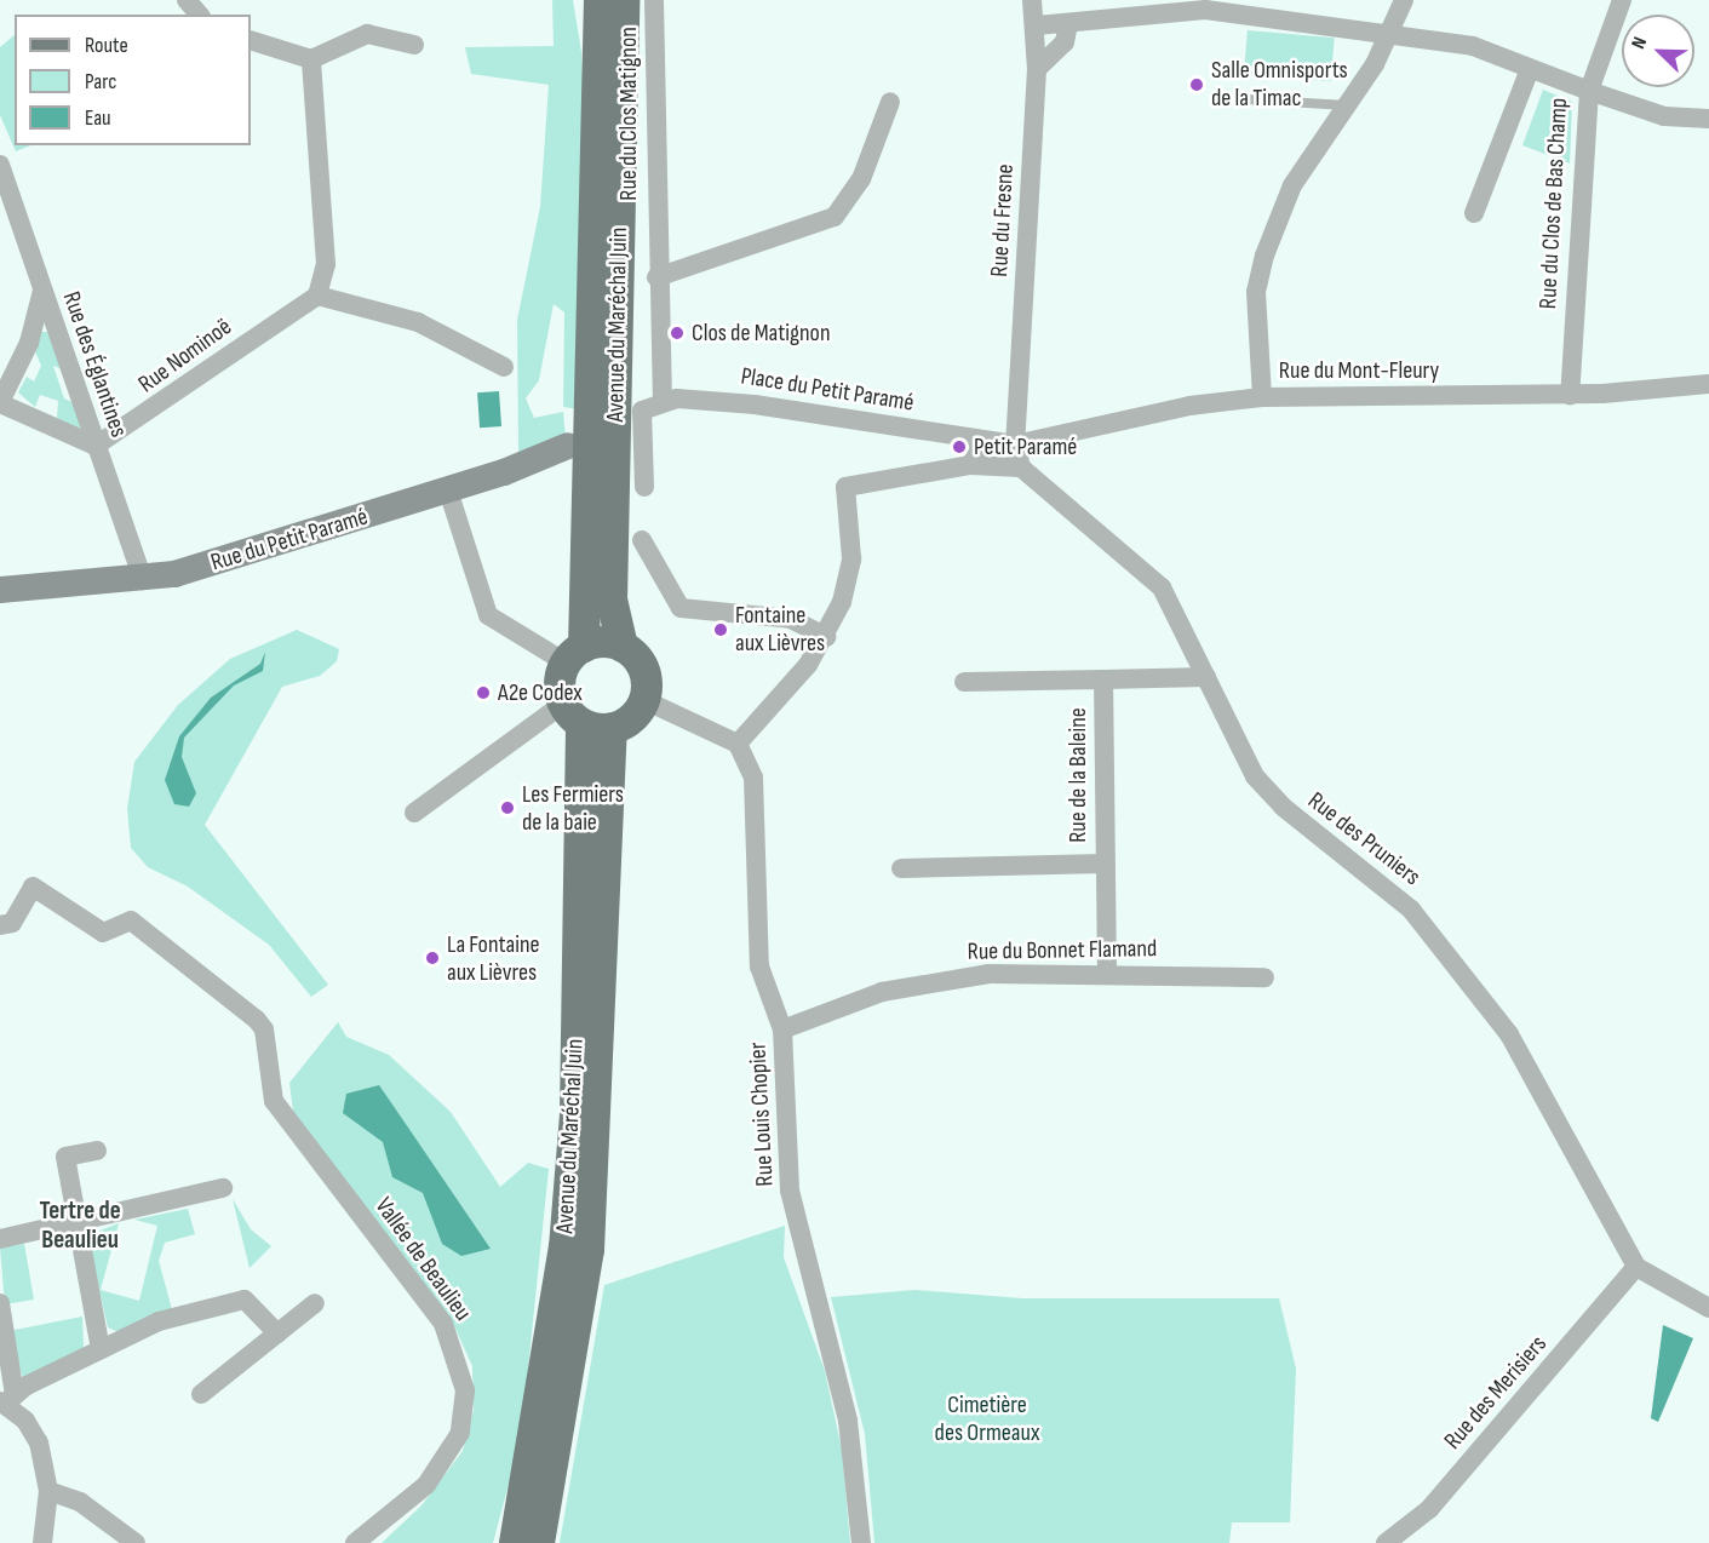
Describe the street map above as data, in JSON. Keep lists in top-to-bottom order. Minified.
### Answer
{"streets":{"main road":["Avenue du Maréchal Juin"],"street":["Rue du Clos Matignon","Rue du Clos de Bas Champ","Rue du Fresne","Rue Nominoë","Rue des Églantines","Rue du Mont-Fleury","Place du Petit Paramé","Rue du Petit Paramé","Rue de la Baleine","Rue des Pruniers","Rue du Bonnet Flamand","Rue Louis Chopier","Vallée de Beaulieu","Rue des Merisiers"]},"crossings":[["Rue du Clos Matignon","Place du Petit Paramé"],["Rue du Clos de Bas Champ","Rue du Fresne"],["Rue du Clos de Bas Champ","Rue du Mont-Fleury"],["Rue du Fresne","Rue du Mont-Fleury"],["Rue du Fresne","Place du Petit Paramé"],["Rue Nominoë","Rue des Églantines"],["Rue des Églantines","Rue du Petit Paramé"],["Rue du Mont-Fleury","Place du Petit Paramé"],["Rue de la Baleine","Rue des Pruniers"],["Rue de la Baleine","Rue du Bonnet Flamand"],["Rue des Pruniers","Rue des Merisiers"],["Rue du Bonnet Flamand","Rue Louis Chopier"]],"districts":["Tertre de Beaulieu"],"parks":["Cimetière des Ormeaux"],"places":["Salle Omnisports de la Timac","Clos de Matignon","Petit Paramé","Fontaine aux Lièvres","A2e Codex","Les Fermiers de la baie","La Fontaine aux Lièvres"],"legend":["Route","Parc","Eau"],"north":"top left"}
